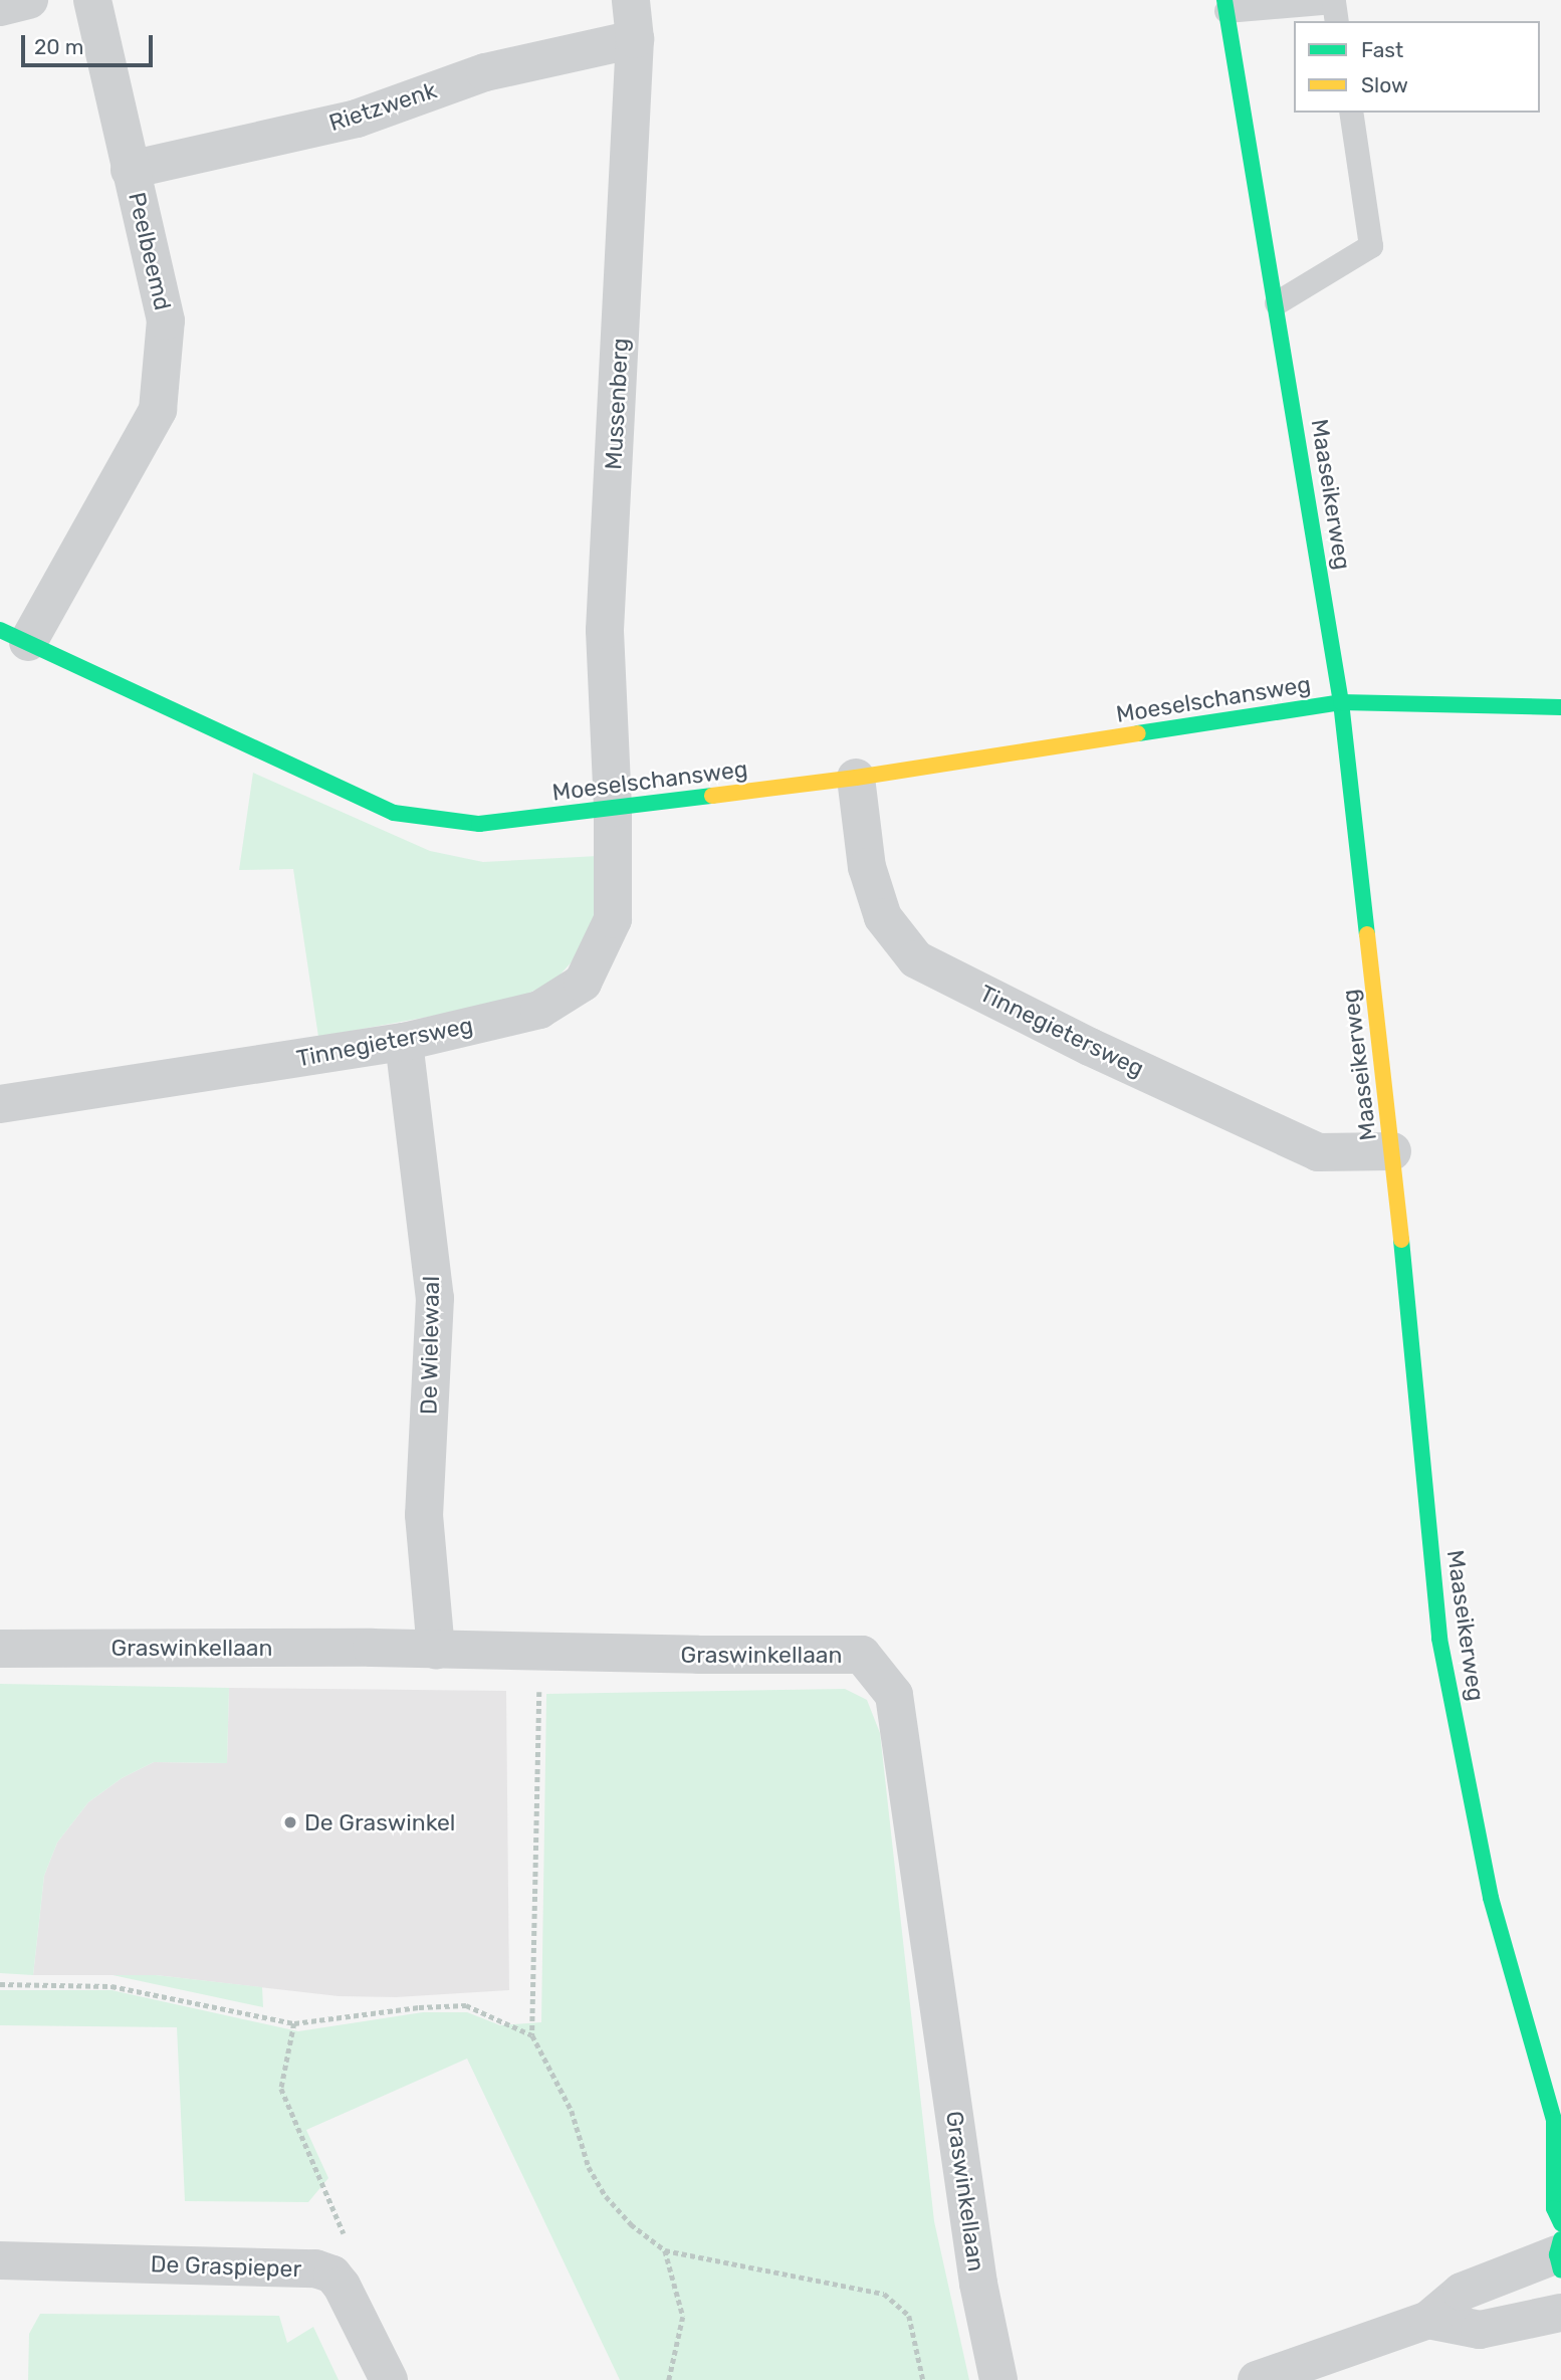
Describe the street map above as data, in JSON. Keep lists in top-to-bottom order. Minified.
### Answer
{"streets":{"street":["Rietzwenk","Peelbeemd","Mussenberg","Maaseikerweg","Moeselschansweg","Tinnegietersweg","De Wielewaal","Graswinkellaan","De Graspieper"]},"crossings":[["Rietzwenk","Peelbeemd"],["Rietzwenk","Mussenberg"],["Peelbeemd","Moeselschansweg"],["Mussenberg","Moeselschansweg"],["Mussenberg","Tinnegietersweg"],["Maaseikerweg","Moeselschansweg"],["Maaseikerweg","Tinnegietersweg"],["Moeselschansweg","Tinnegietersweg"],["Tinnegietersweg","De Wielewaal"],["De Wielewaal","Graswinkellaan"]],"places":["De Graswinkel"],"legend":["Fast","Slow"],"scale_bar":"20 m"}
